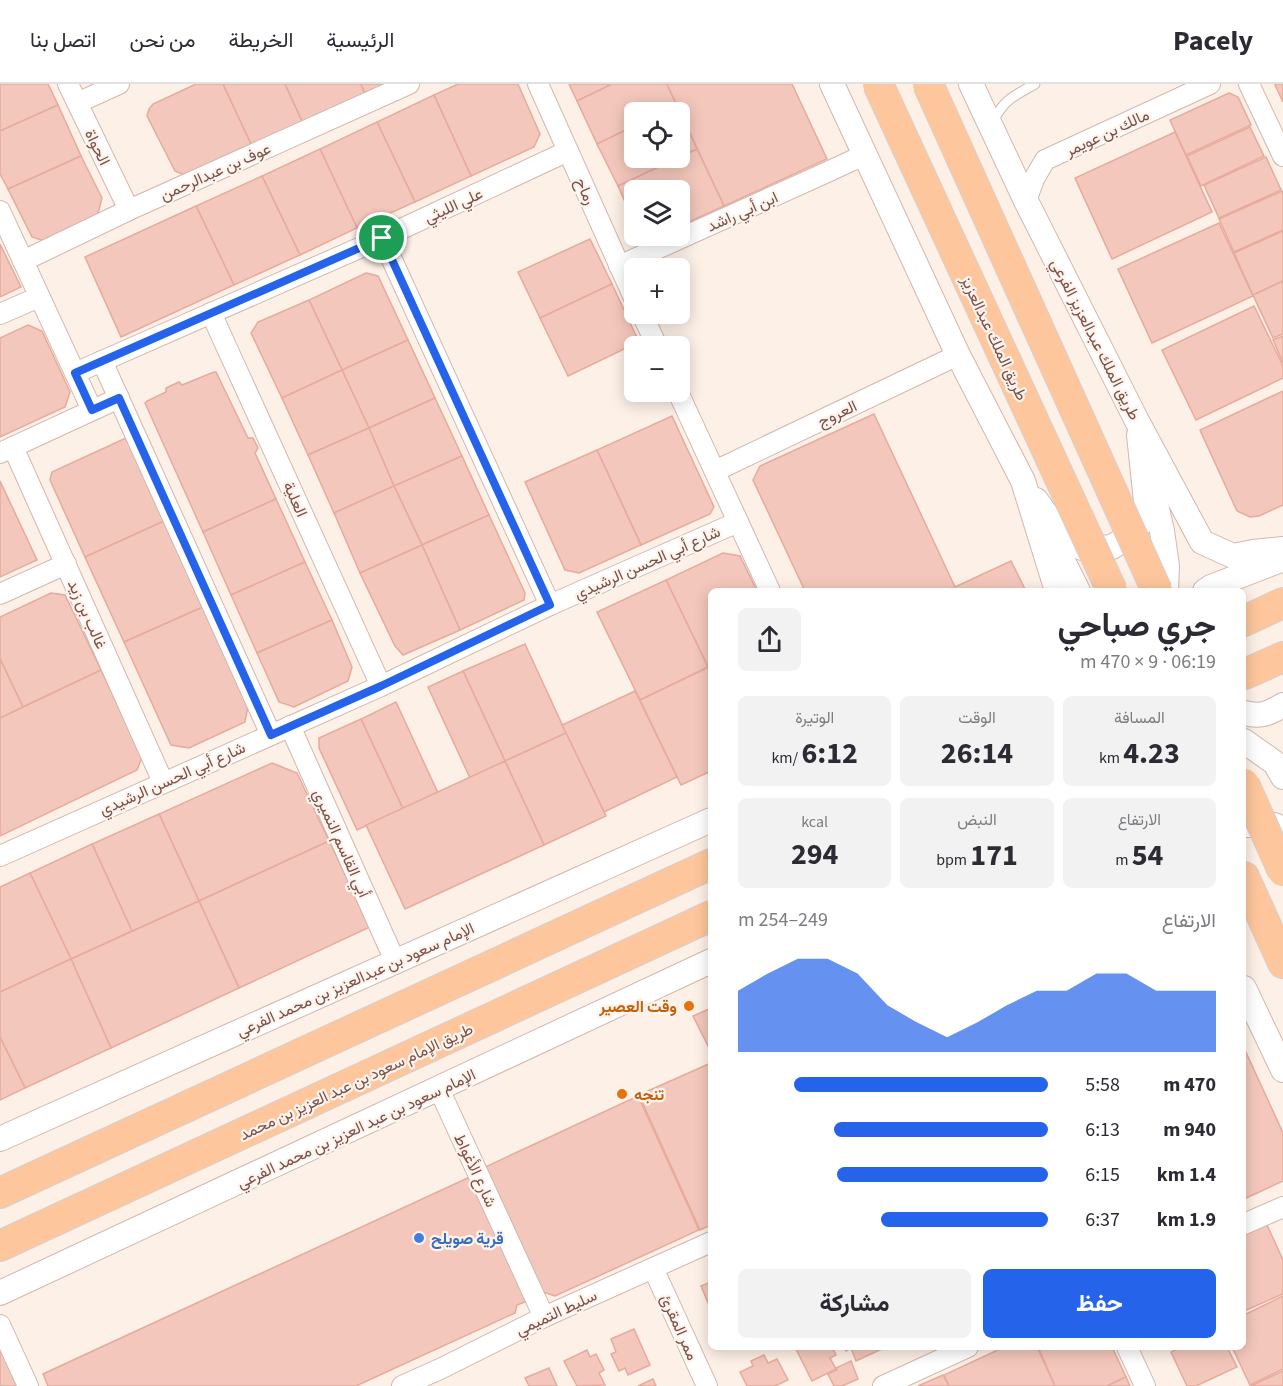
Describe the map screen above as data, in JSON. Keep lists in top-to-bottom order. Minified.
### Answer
{"streets":{"main road":["طريق الملك عبدالعزيز","طريق الإمام سعود بن عبد العزيز بن محمد"],"street":["مالك بن عويمر","الحواة","عوف بن عبدالرحمن","رماح","علي الليثي","ابن أبي راشد","طريق الملك عبدالعزيز الفرعي","العروج","العلية","شارع أبي الحسن الرشيدي","غالب بن زيد","أبي القاسم النميري","الإمام سعود بن عبدالعزيز بن محمد الفرعي","الإمام سعود بن عبد العزيز بن محمد الفرعي","شارع الأغواط","سليط التميمي","ممر المقرئ"]},"crossings":[["مالك بن عويمر","طريق الملك عبدالعزيز الفرعي"],["الحواة","عوف بن عبدالرحمن"],["رماح","علي الليثي"],["رماح","ابن أبي راشد"],["علي الليثي","العلية"],["العلية","شارع أبي الحسن الرشيدي"],["شارع أبي الحسن الرشيدي","غالب بن زيد"],["شارع أبي الحسن الرشيدي","أبي القاسم النميري"],["أبي القاسم النميري","الإمام سعود بن عبدالعزيز بن محمد الفرعي"],["الإمام سعود بن عبد العزيز بن محمد الفرعي","شارع الأغواط"],["شارع الأغواط","سليط التميمي"],["سليط التميمي","ممر المقرئ"]],"places":["وقت العصير","تنجه","قرية صويلح"],"page":{"header":"Pacely","nav":["الرئيسية","الخريطة","من نحن","اتصل بنا"],"map_buttons":["+","−"],"heading":["جري صباحي","06:19 · 9 × 470 m"],"stats":[["المسافة","4.23 km"],["الوقت","26:14"],["الوتيرة","6:12 /km"],["الارتفاع","54 m"],["النبض","171 bpm"],["kcal","294"]],"chart":["الارتفاع","249–254 m"],"list":[{"name":"470 m","note":"5:58"},{"name":"940 m","note":"6:13"},{"name":"1.4 km","note":"6:15"},{"name":"1.9 km","note":"6:37"}],"buttons":["حفظ","مشاركة"]}}
